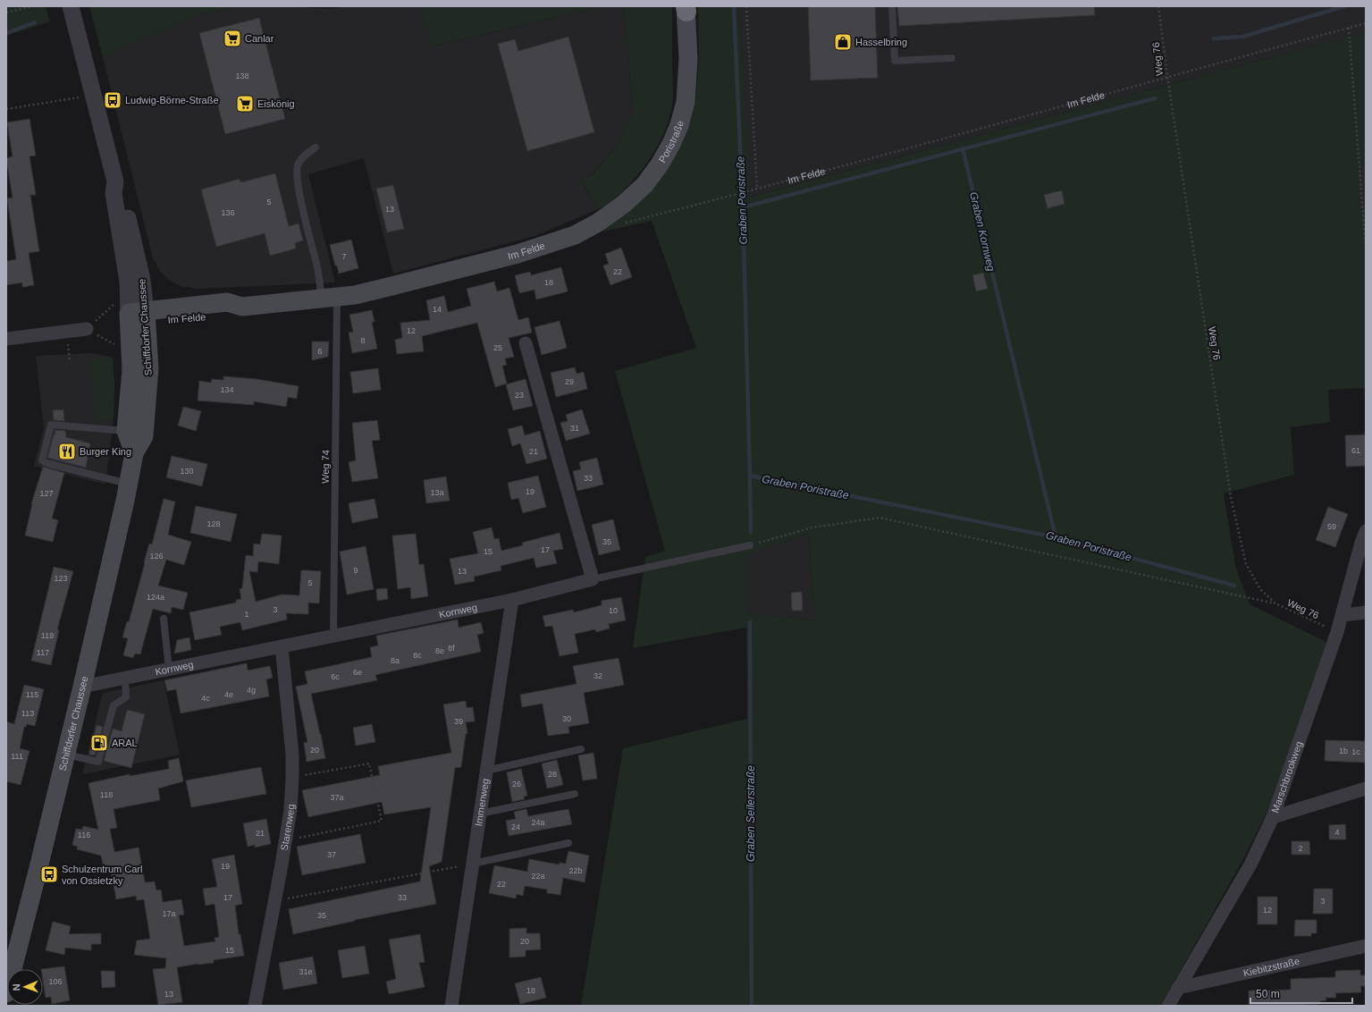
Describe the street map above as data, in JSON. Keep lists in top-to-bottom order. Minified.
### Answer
{"streets":{"main road":["Im Felde","Poristraße","Schiffdorfer Chaussee"],"street":["Kornweg","Marschbrookweg","Immenweg","Starenweg","Kiebitzstraße"],"lane":["Weg 74"],"path":["Weg 76"]},"crossings":[["Weg 76","Im Felde"],["Weg 76","Marschbrookweg"],["Im Felde","Poristraße"],["Im Felde","Schiffdorfer Chaussee"],["Im Felde","Weg 74"],["Schiffdorfer Chaussee","Kornweg"],["Weg 74","Kornweg"],["Kornweg","Immenweg"],["Kornweg","Starenweg"],["Marschbrookweg","Kiebitzstraße"]],"water":["Graben Poristraße","Graben Kornweg","Graben Seilerstraße"],"places":{"supermarket":["Canlar","Eiskönig"],"shop":["Hasselbring"],"bus stop":["Ludwig-Börne-Straße","Schulzentrum Carl von Ossietzky"],"restaurant":["Burger King"],"fuel station":["ARAL"]},"house_numbers":["138","5","13","136","7","22","18","14","12","8","25","6","29","134","23","31","61","21","130","33","19","13a","127","128","59","35","17","15","126","9","13","123","5","124a","3","10","1","119","8f","8e","117","8c","8a","6e","32","6c","4g","115","4e","4c","113","30","39","20","1b","1c","111","28","26","118","37a","24a","24","4","21","116","2","37","19","22b","22a","22","17","33","3","12","17a","35","20","15","31e","106","18","13"],"scale_bar":"50 m","north":"left"}
